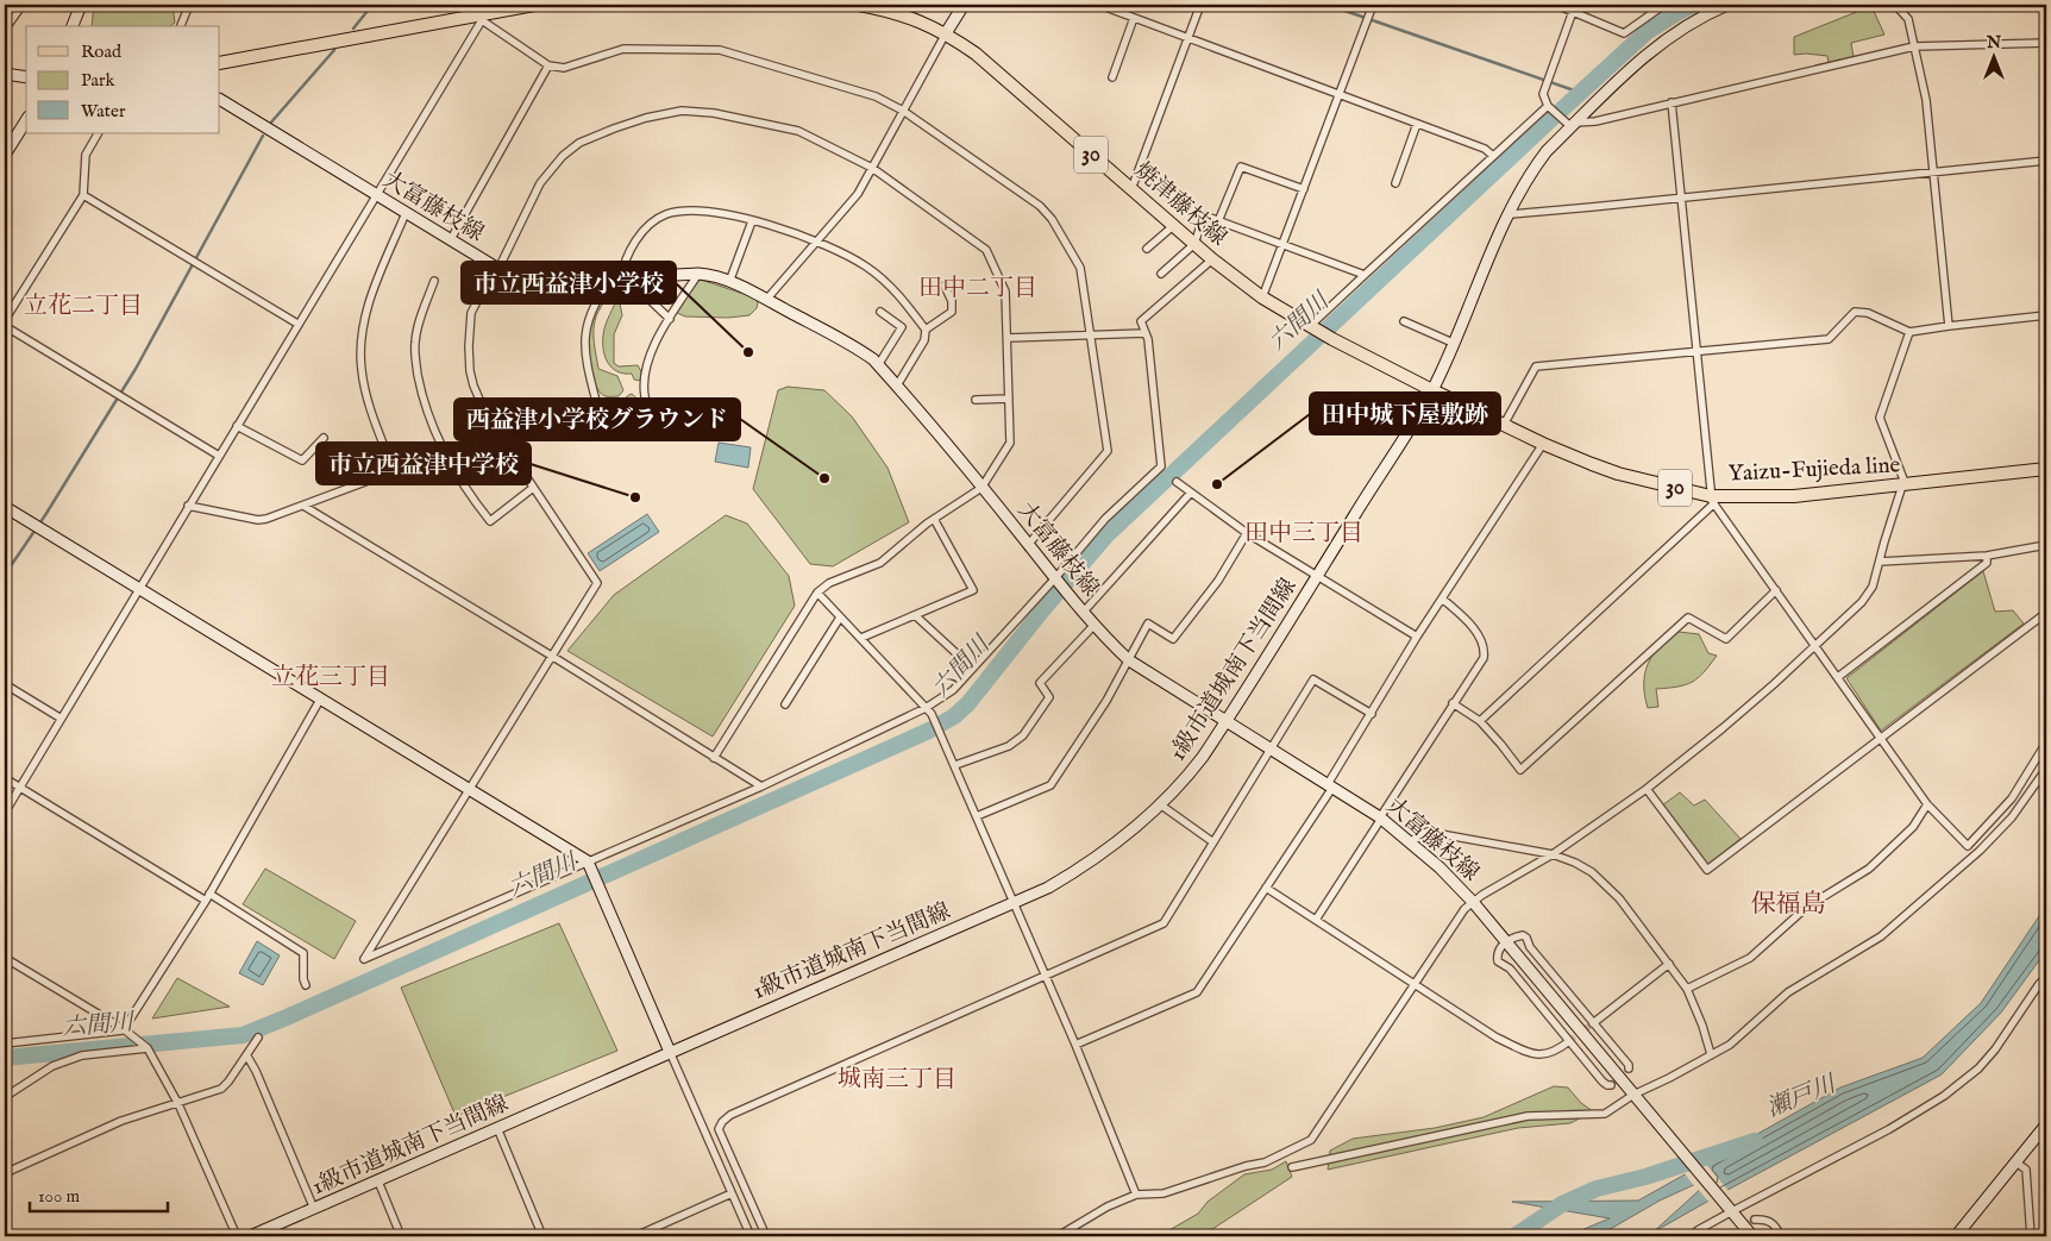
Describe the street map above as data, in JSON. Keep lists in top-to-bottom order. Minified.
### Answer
{"streets":{"main road":["30","焼津藤枝線","Yaizu-Fujieda line"],"street":["大富藤枝線","1級市道城南下当間線"]},"crossings":[["焼津藤枝線","Yaizu-Fujieda line"],["大富藤枝線","1級市道城南下当間線"],["Yaizu-Fujieda line","1級市道城南下当間線"]],"districts":["田中二丁目","立花二丁目","田中三丁目","立花三丁目","保福島","城南三丁目"],"water":["六間川","瀬戸川"],"places":["市立西益津小学校","西益津小学校グラウンド","田中城下屋敷跡","市立西益津中学校"],"legend":["Road","Park","Water"],"scale_bar":"100 m","north":"top"}
